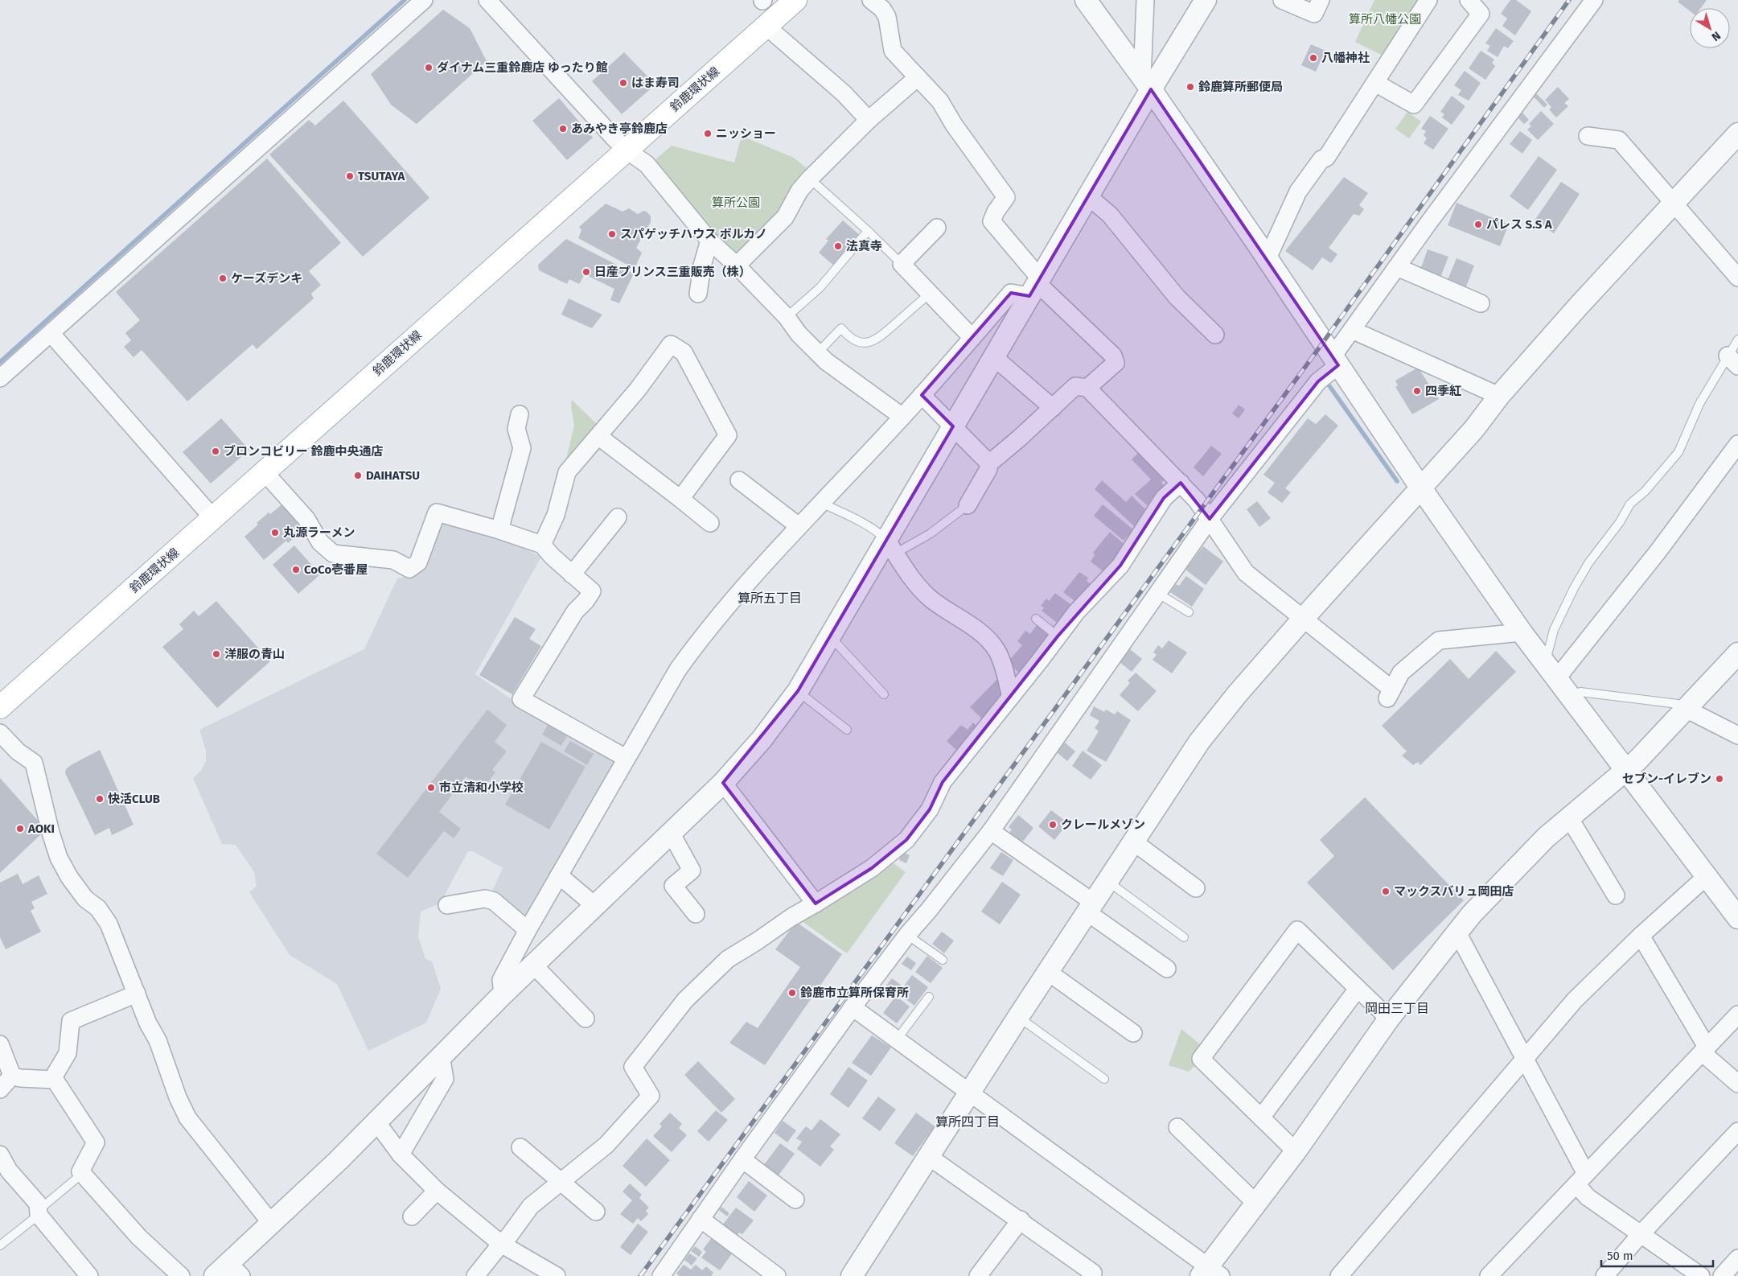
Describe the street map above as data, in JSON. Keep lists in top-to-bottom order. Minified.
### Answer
{"streets":{"main road":["鈴鹿環状線"]},"districts":["算所五丁目","岡田三丁目","算所四丁目"],"parks":["算所八幡公園","算所公園"],"places":["八幡神社","ダイナム三重鈴鹿店 ゆったり館","はま寿司","鈴鹿算所郵便局","あみやき亭鈴鹿店","ニッショー","TSUTAYA","パレス S.S A","スパゲッチハウス ボルカノ","法真寺","日産プリンス三重販売（株）","ケーズデンキ","四季紅","ブロンコビリー 鈴鹿中央通店","DAIHATSU","丸源ラーメン","CoCo壱番屋","洋服の青山","セブン-イレブン","市立清和小学校","快活CLUB","クレールメゾン","AOKI","マックスバリュ岡田店","鈴鹿市立算所保育所"],"scale_bar":"50 m","north":"bottom right"}
